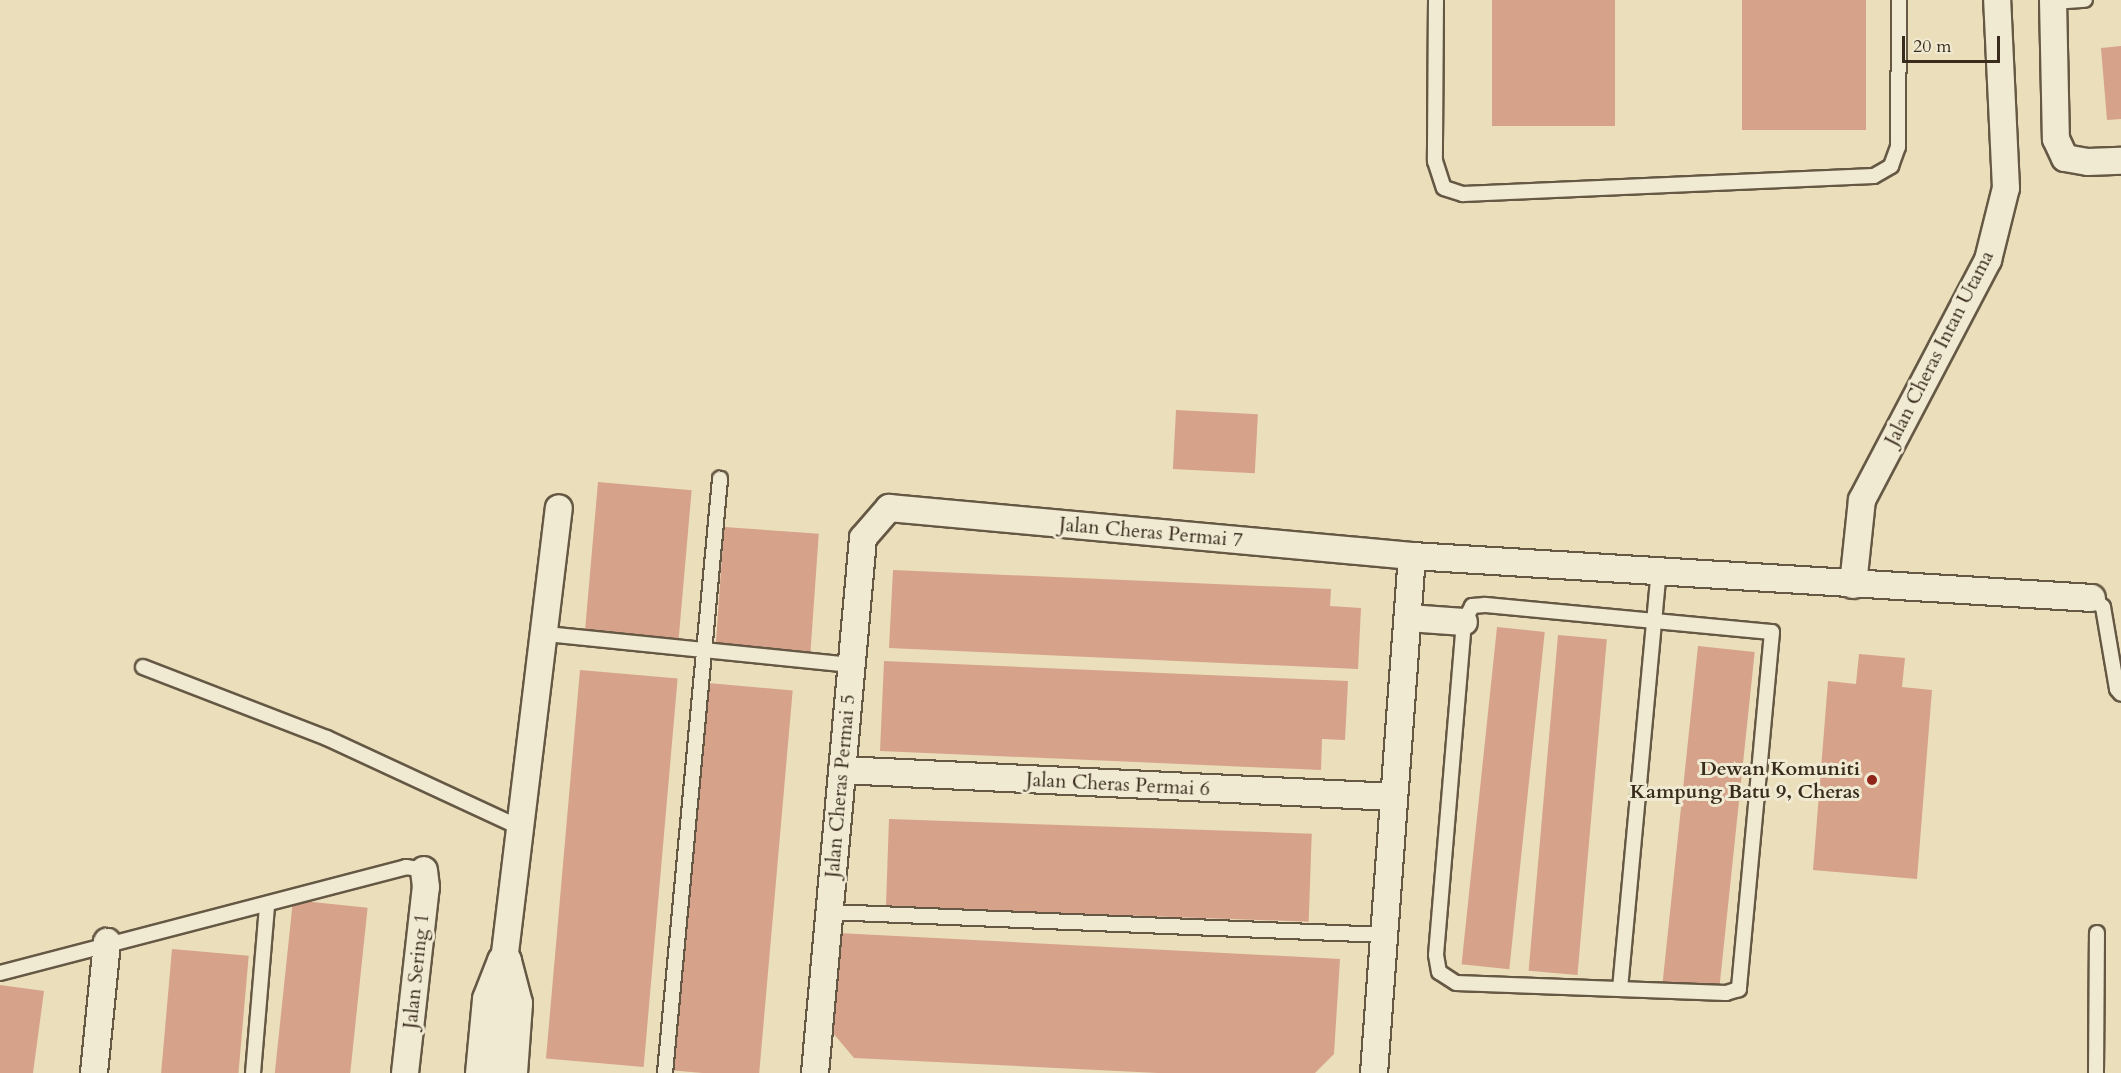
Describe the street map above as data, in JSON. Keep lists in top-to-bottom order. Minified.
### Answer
{"streets":{"street":["Jalan Cheras Intan Utama","Jalan Cheras Permai 7","Jalan Cheras Permai 6","Jalan Cheras Permai 5","Jalan Sering 1"]},"crossings":[["Jalan Cheras Intan Utama","Jalan Cheras Permai 7"],["Jalan Cheras Permai 7","Jalan Cheras Permai 5"],["Jalan Cheras Permai 6","Jalan Cheras Permai 5"]],"places":["Dewan Komuniti Kampung Batu 9, Cheras"],"scale_bar":"20 m"}
